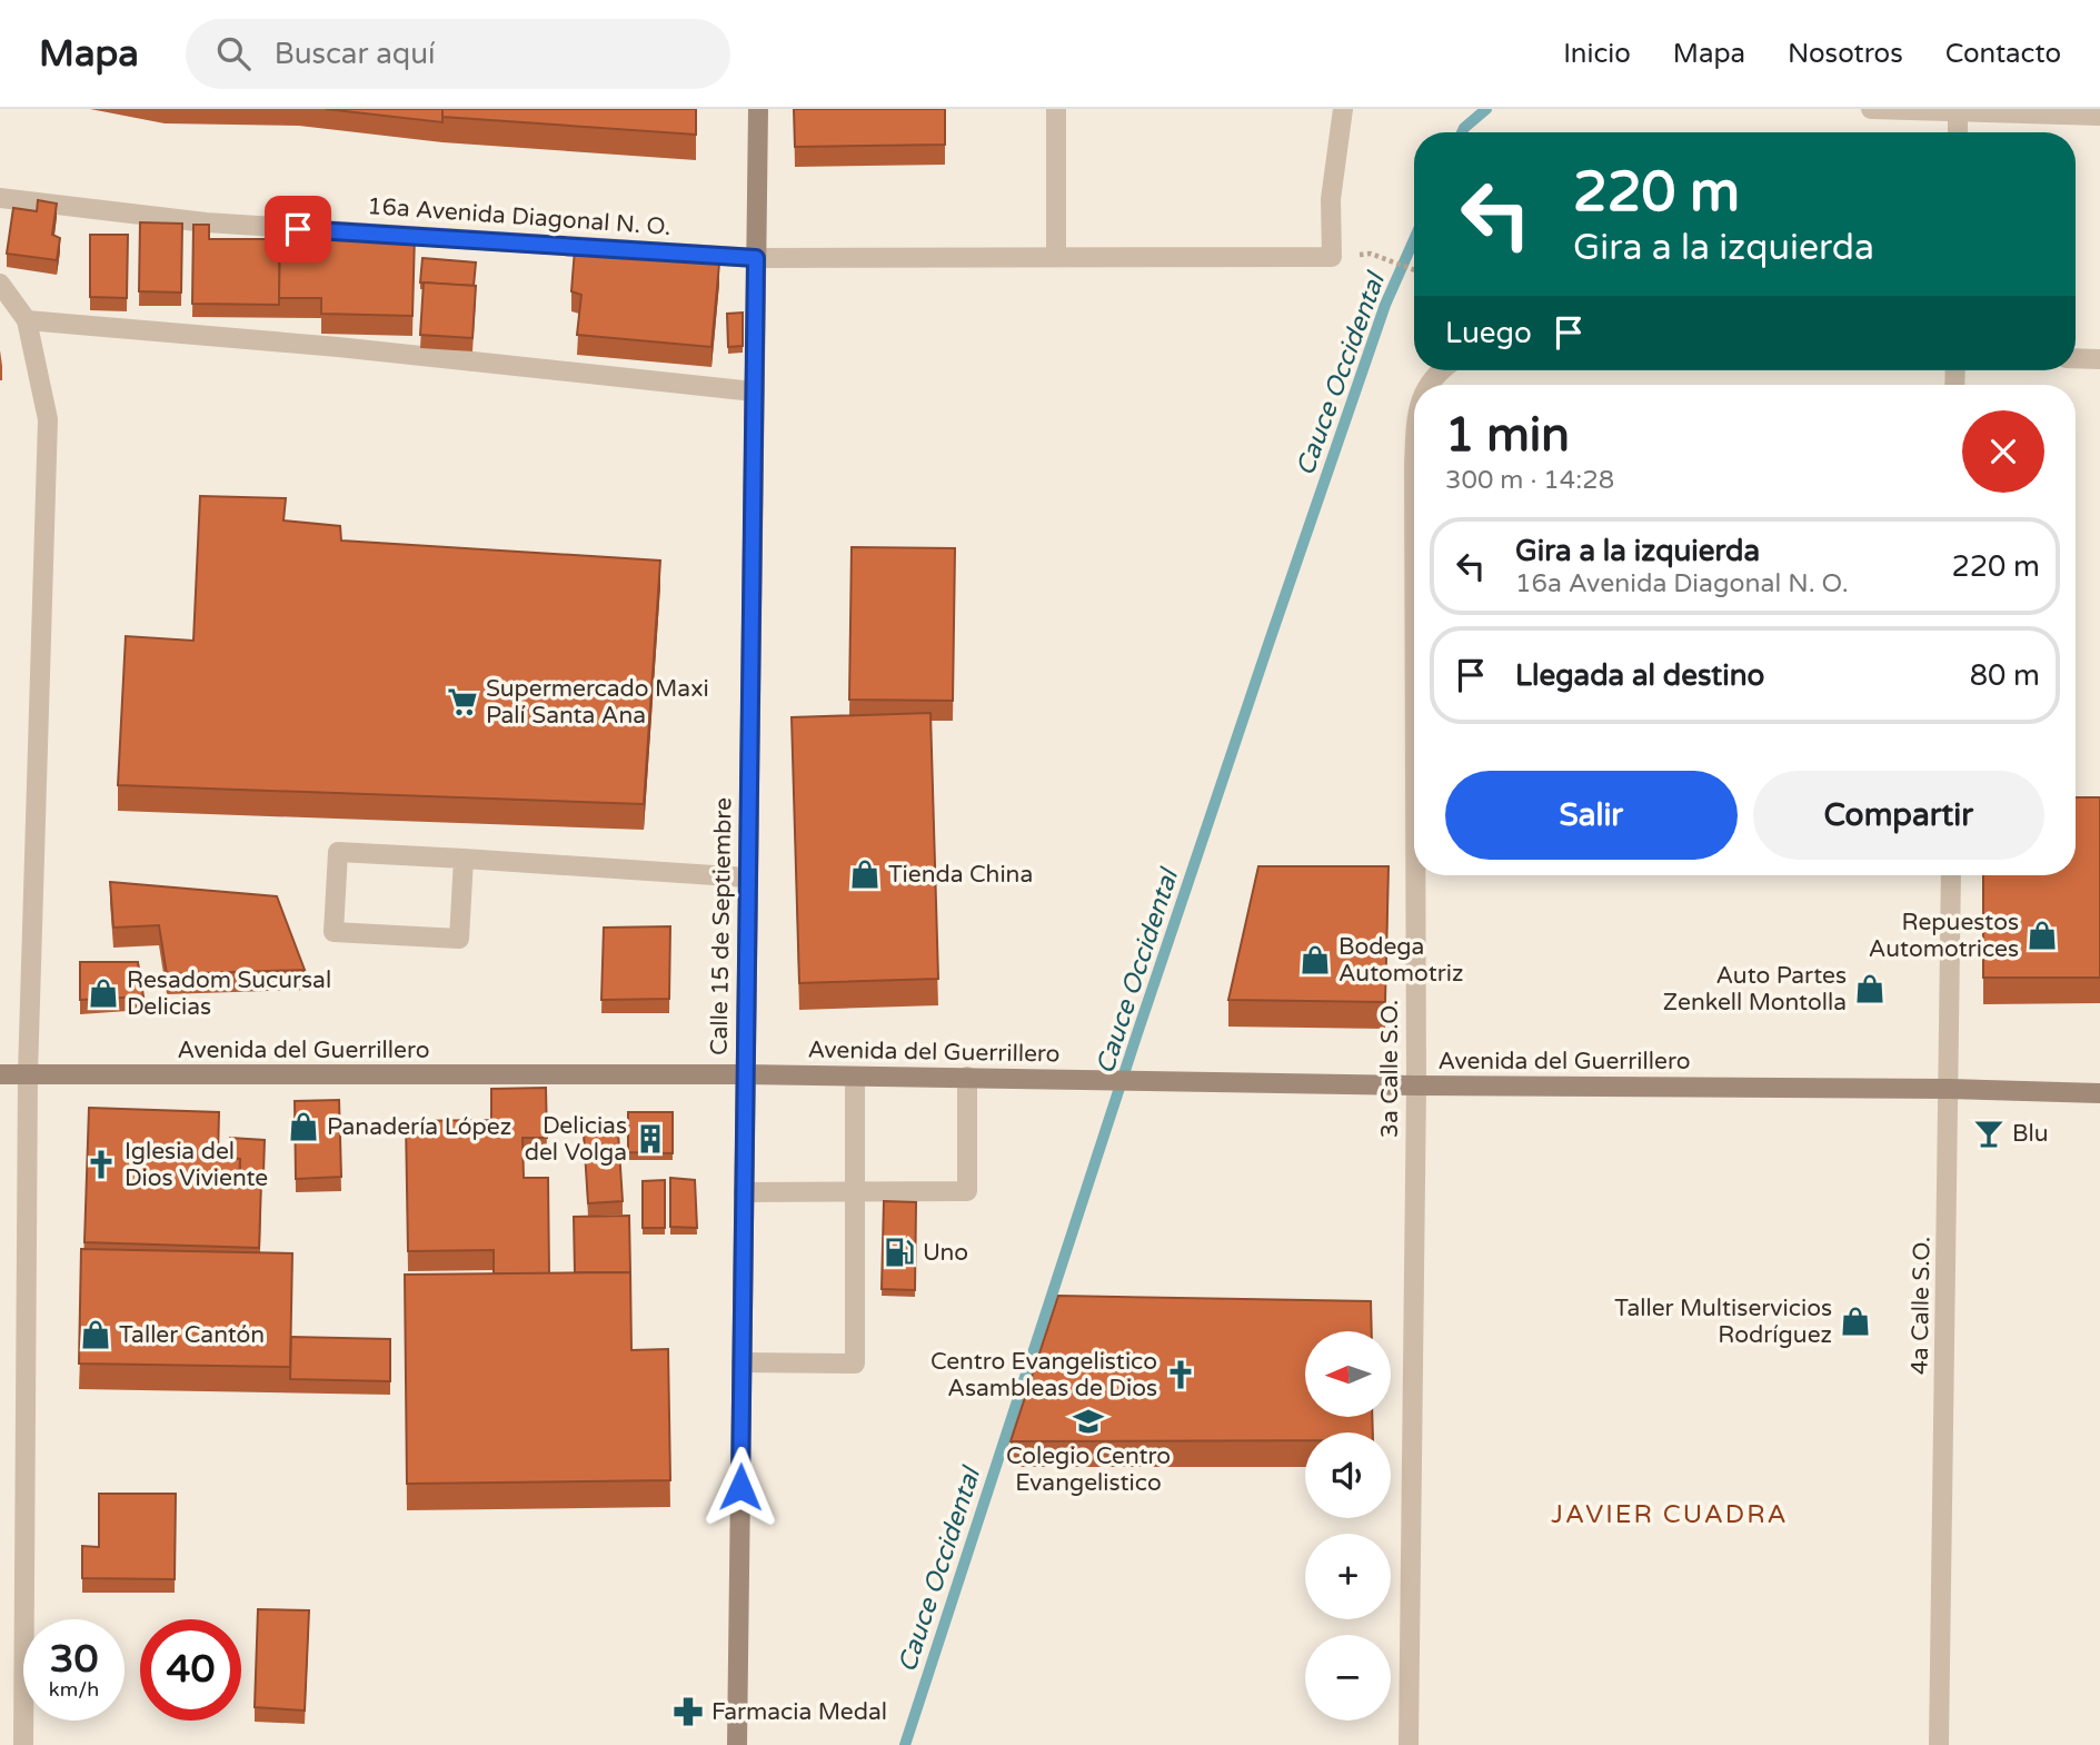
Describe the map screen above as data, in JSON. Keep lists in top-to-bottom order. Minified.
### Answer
{"streets":{"street":["16a Avenida Diagonal N. O.","Calle 15 de Septiembre","Avenida del Guerrillero","3a Calle S.O.","4a Calle S.O."]},"crossings":[["16a Avenida Diagonal N. O.","Calle 15 de Septiembre"],["Calle 15 de Septiembre","Avenida del Guerrillero"],["Avenida del Guerrillero","3a Calle S.O."],["Avenida del Guerrillero","4a Calle S.O."]],"districts":["JAVIER CUADRA"],"water":["Cauce Occidental"],"places":{"supermarket":["Supermercado Maxi Palí Santa Ana"],"shop":["Tienda China","Repuestos Automotrices","Bodega Automotriz","Auto Partes Zenkell Montolla","Resadom Sucursal Delicias","Panadería López","Taller Multiservicios Rodríguez","Taller Cantón"],"bar":["Blu"],"building":["Delicias del Volga"],"church":["Iglesia del Dios Viviente","Centro Evangelistico Asambleas de Dios"],"fuel station":["Uno"],"school or university":["Colegio Centro Evangelistico"],"pharmacy":["Farmacia Medal"]},"north":"left","page":{"header":"Mapa","search":"Buscar aquí","nav":["Inicio","Mapa","Nosotros","Contacto"],"turn":["220 m","Gira a la izquierda"],"then":"Luego","heading":["1 min","300 m · 14:28"],"list":[{"name":"Gira a la izquierda","note":"16a Avenida Diagonal N. O.","value":"220 m"},{"name":"Llegada al destino","value":"80 m"}],"buttons":["Salir","Compartir"],"map_buttons":["+","−"],"speed":"30 km/h","limit":"40"}}
